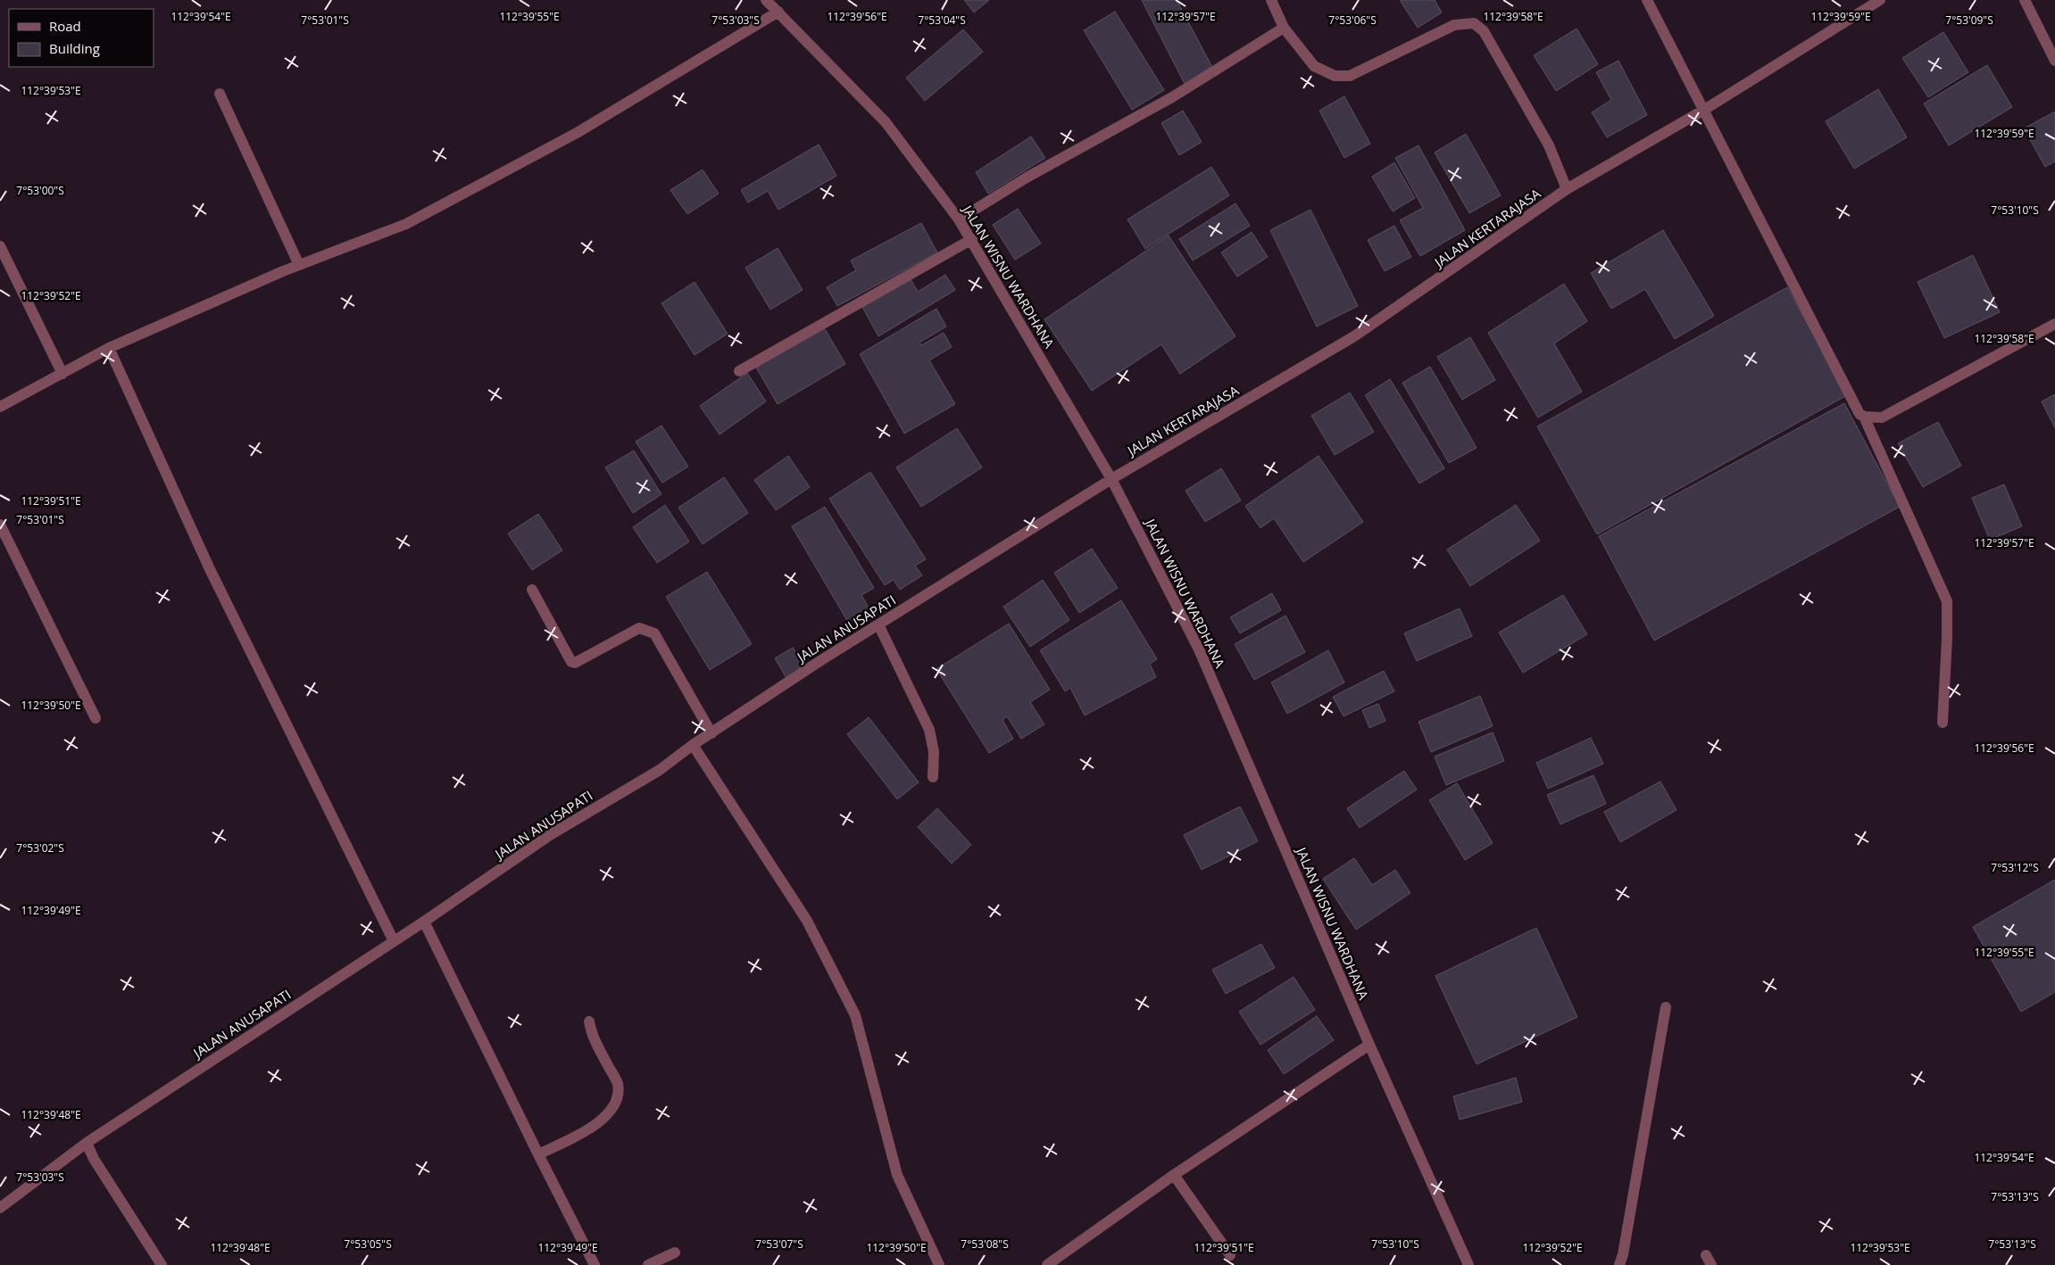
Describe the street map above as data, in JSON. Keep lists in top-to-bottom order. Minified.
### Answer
{"streets":{"street":["JALAN KERTARAJASA","JALAN WISNU WARDHANA","JALAN ANUSAPATI"]},"crossings":[["JALAN KERTARAJASA","JALAN WISNU WARDHANA"],["JALAN KERTARAJASA","JALAN ANUSAPATI"],["JALAN WISNU WARDHANA","JALAN ANUSAPATI"]],"legend":["Road","Building"],"coordinates":["112°39'55\"E","112°39'56\"E","112°39'57\"E","112°39'58\"E","112°39'59\"E","112°39'54\"E","7°53'01\"S","7°53'03\"S","7°53'04\"S","7°53'06\"S","7°53'09\"S","112°39'53\"E","7°53'00\"S","7°53'10\"S","112°39'52\"E","112°39'51\"E","112°39'50\"E","7°53'02\"S","7°53'12\"S","112°39'49\"E","112°39'48\"E","7°53'13\"S","7°53'05\"S","7°53'07\"S","7°53'08\"S"]}
